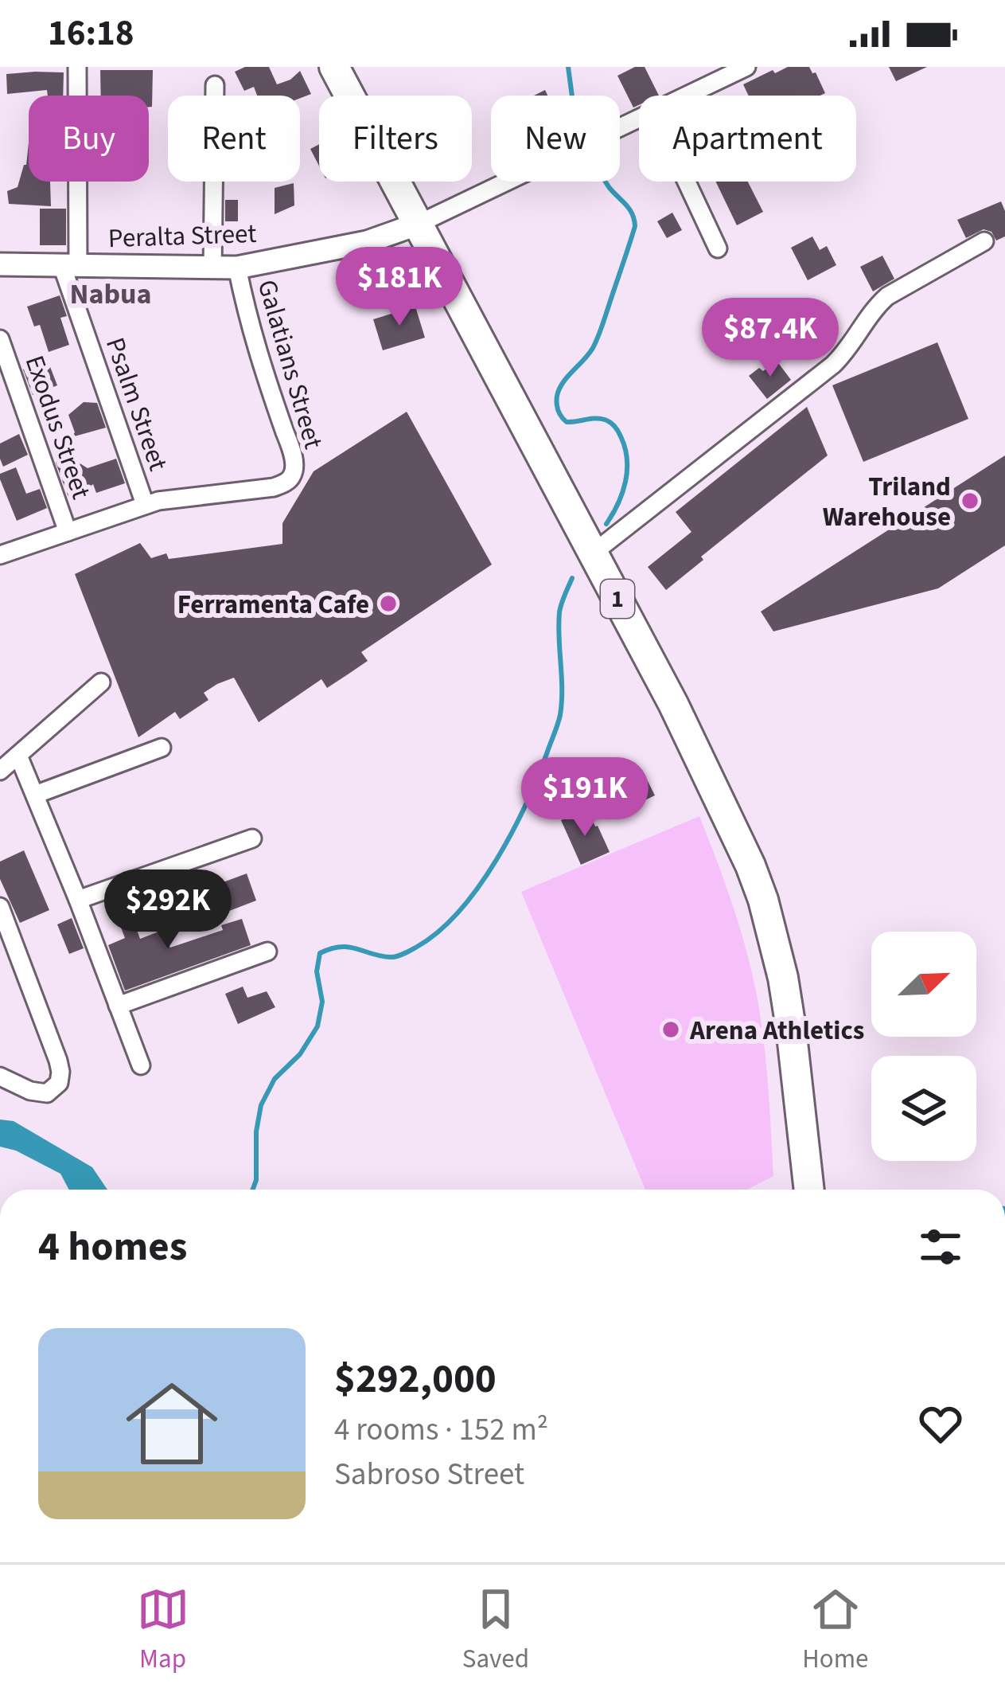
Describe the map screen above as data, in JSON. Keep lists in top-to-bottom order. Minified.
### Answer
{"streets":{"highway":["1"],"street":["Peralta Street","Galatians Street","Psalm Street","Exodus Street"]},"crossings":[["Peralta Street","Galatians Street"],["Peralta Street","Psalm Street"],["Peralta Street","1"],["Galatians Street","Psalm Street"]],"districts":["Nabua"],"places":["Triland Warehouse","Ferramenta Cafe","Arena Athletics"],"north":"top right","page":{"status":"16:18","chip":["Buy","Rent","Filters","New","Apartment"],"price":["$181K","$87.4K","$191K","$292K"],"heading":"4 homes","list":[{"name":"$292,000","note":"4 rooms · 152 m² · Sabroso Street"}],"tabs":["Map","Saved","Home"]}}
